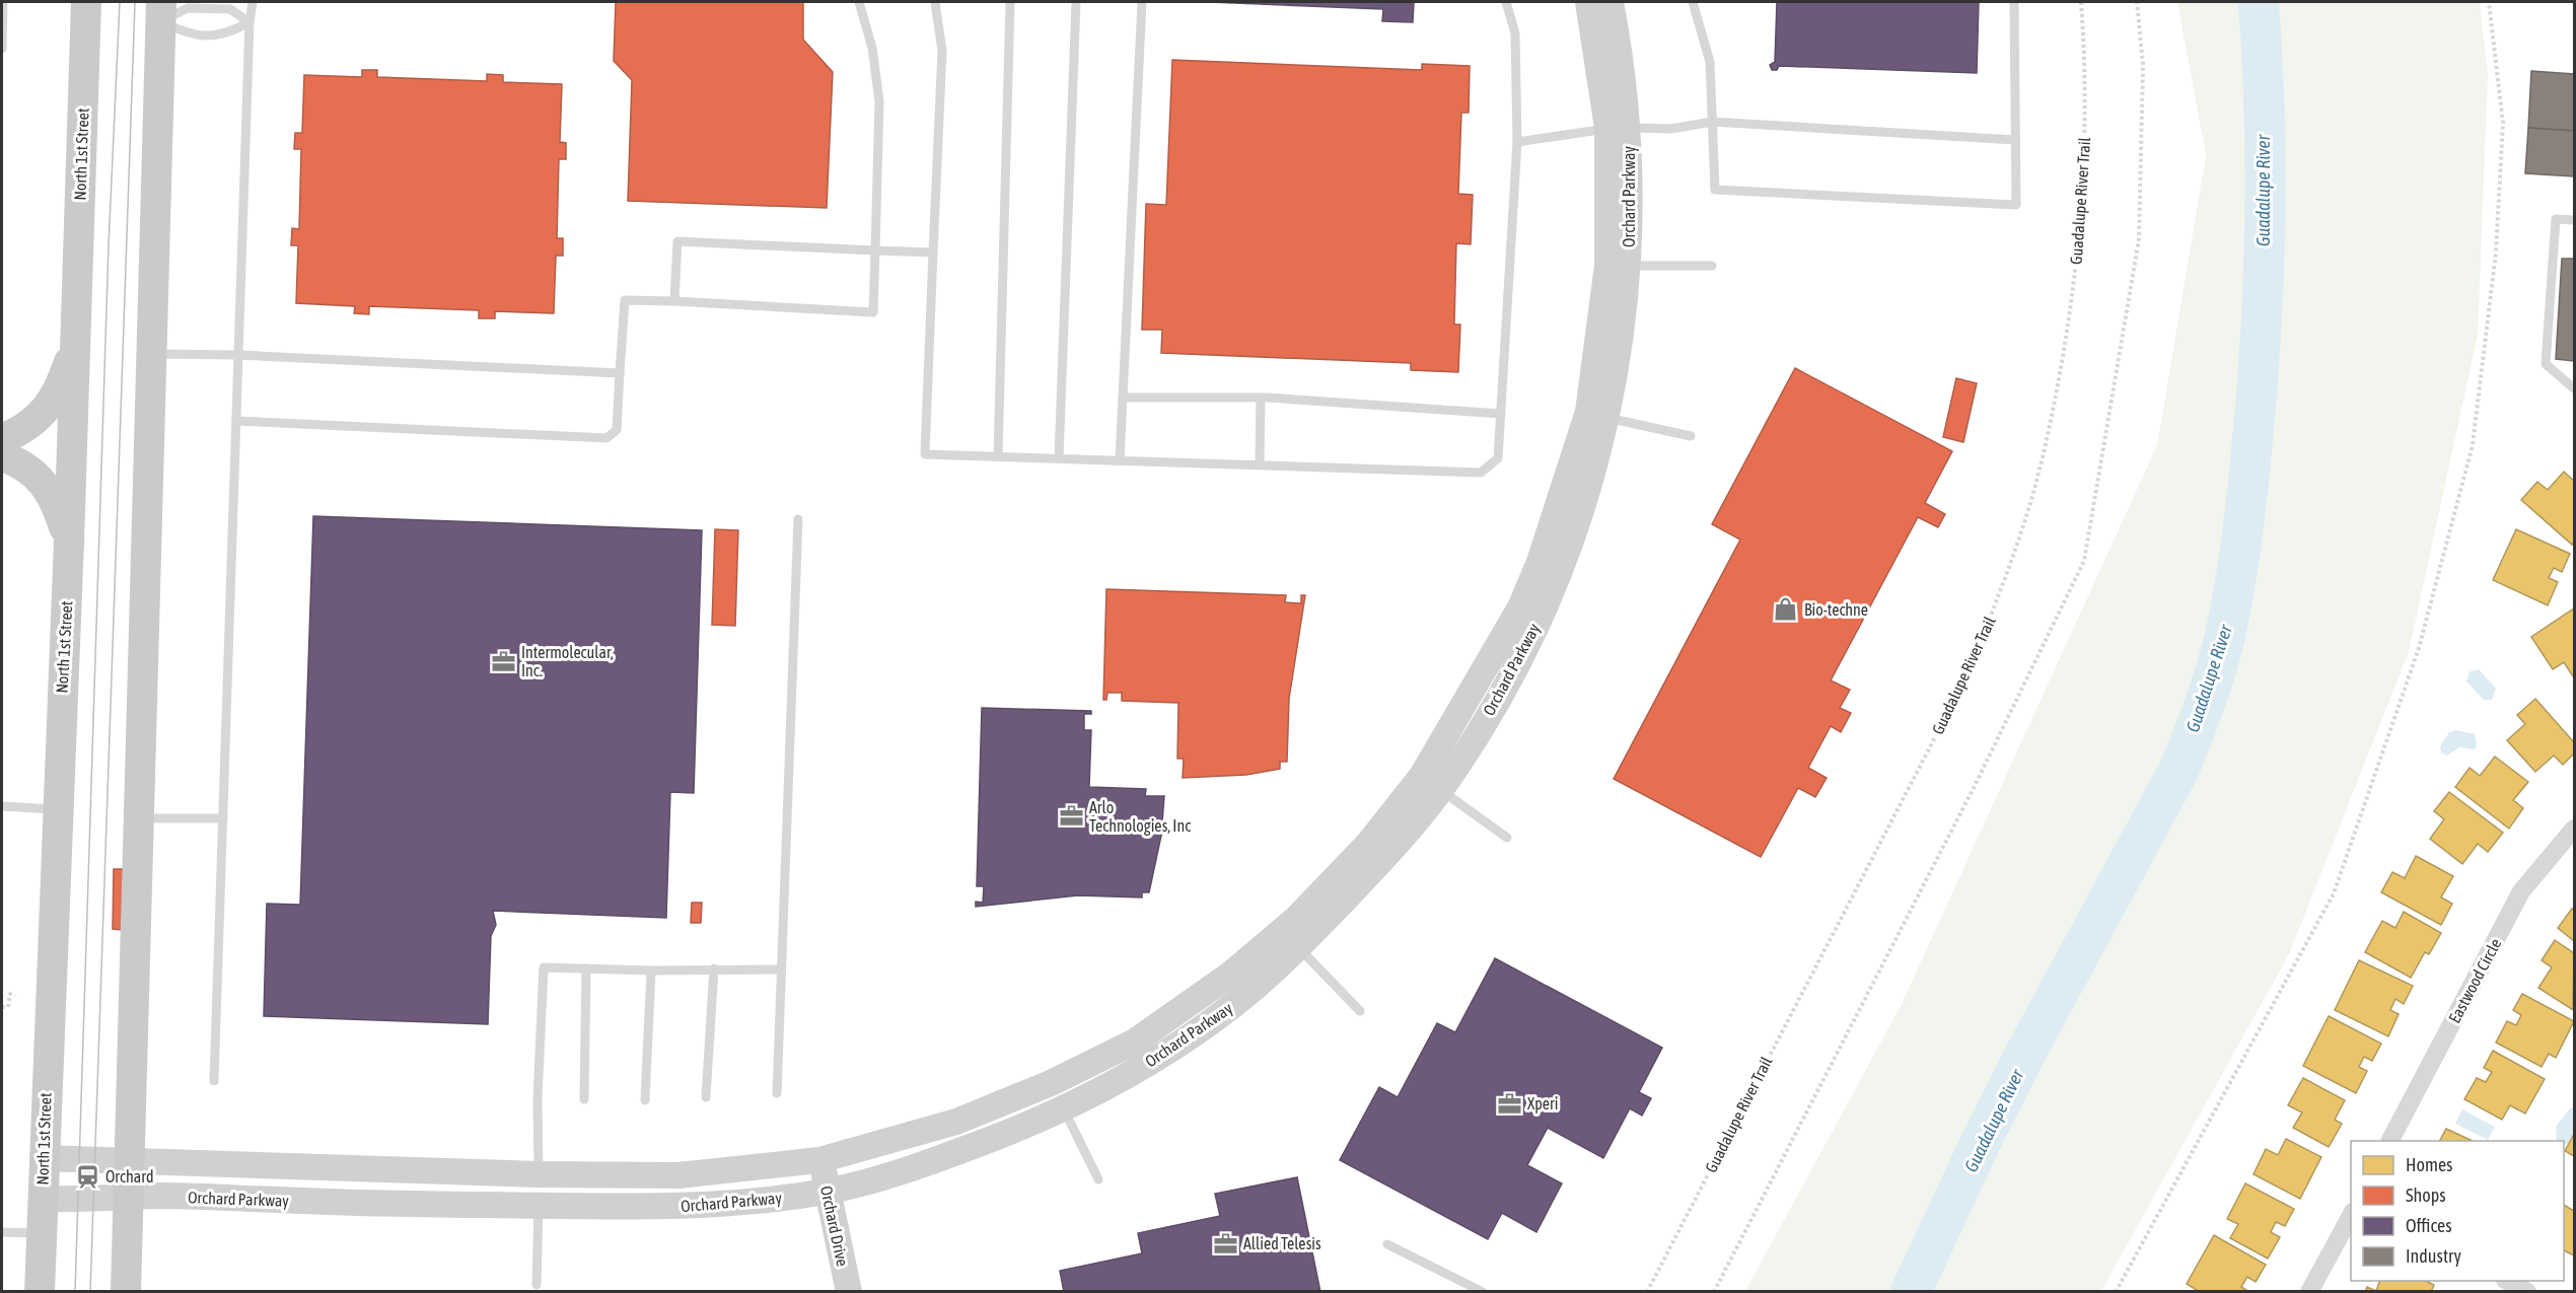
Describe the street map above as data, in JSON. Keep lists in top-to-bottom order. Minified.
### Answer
{"streets":{"main road":["North 1st Street","Orchard Parkway","Orchard Drive"],"street":["Eastwood Circle"],"path":["Guadalupe River Trail"]},"crossings":[["North 1st Street","Orchard Parkway"],["Orchard Parkway","Orchard Drive"]],"water":["Guadalupe River"],"places":{"shop":["Bio-techne"],"office":["Intermolecular, Inc.","Arlo Technologies, Inc","Xperi","Allied Telesis"],"station":["Orchard"]},"legend":["Homes","Shops","Offices","Industry"]}
